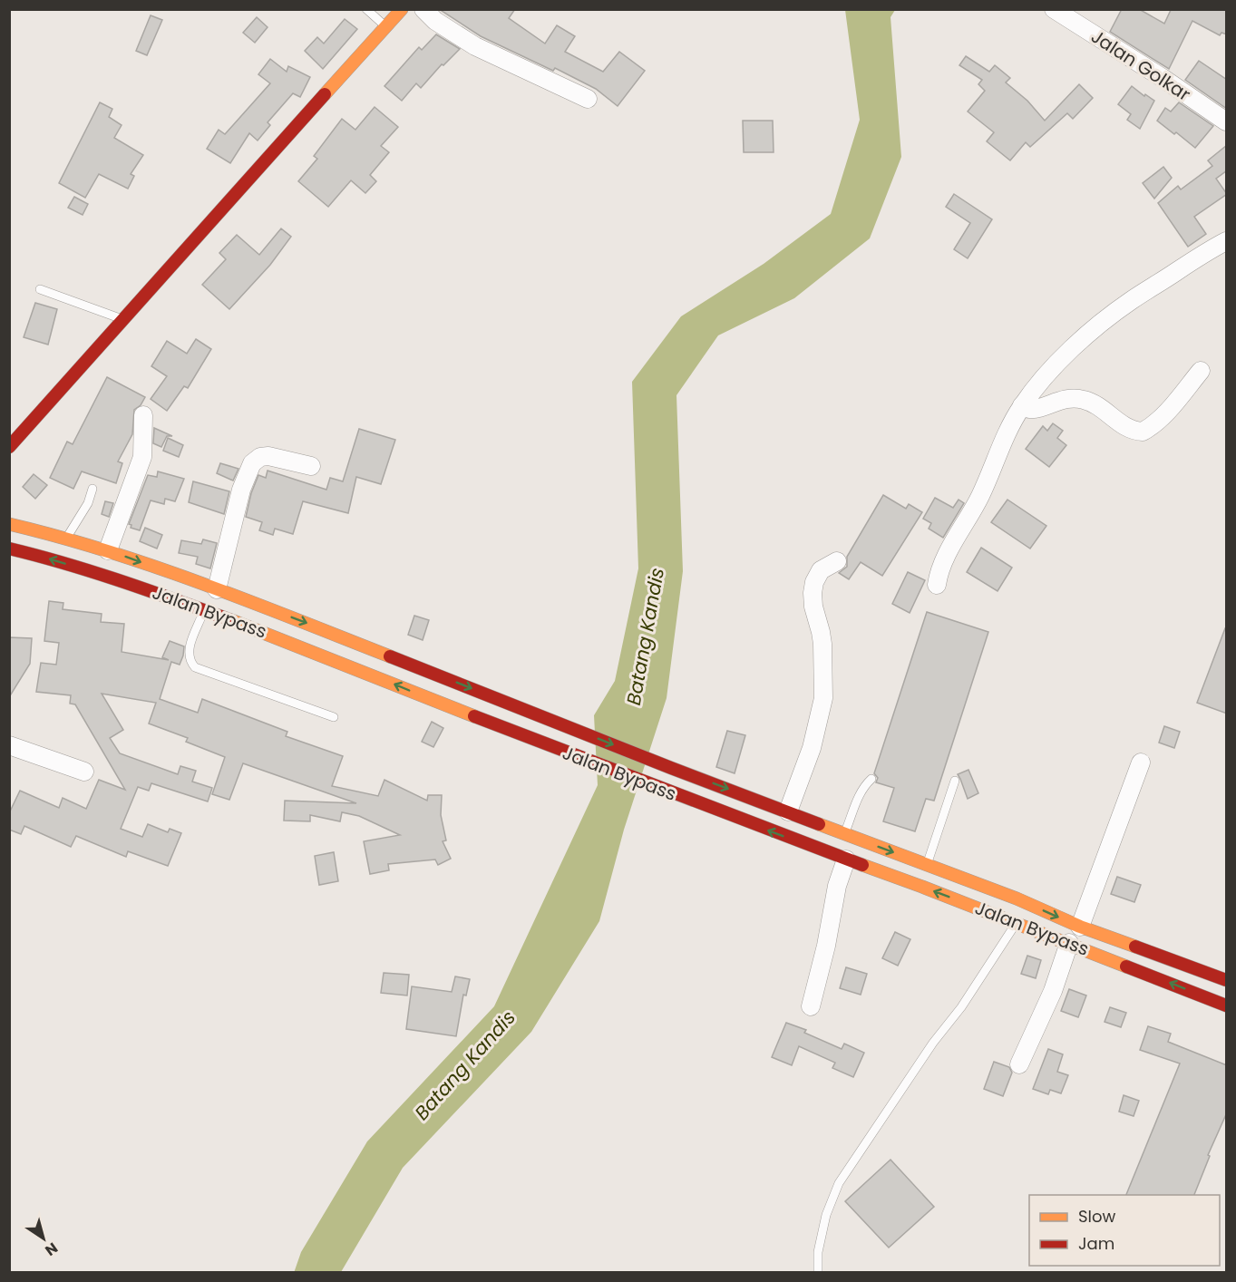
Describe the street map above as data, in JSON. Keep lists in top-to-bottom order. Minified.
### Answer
{"streets":{"main road":["Jalan Bypass"],"street":["Jalan Golkar"]},"water":["Batang Kandis"],"legend":["Slow","Jam"],"north":"bottom right"}
